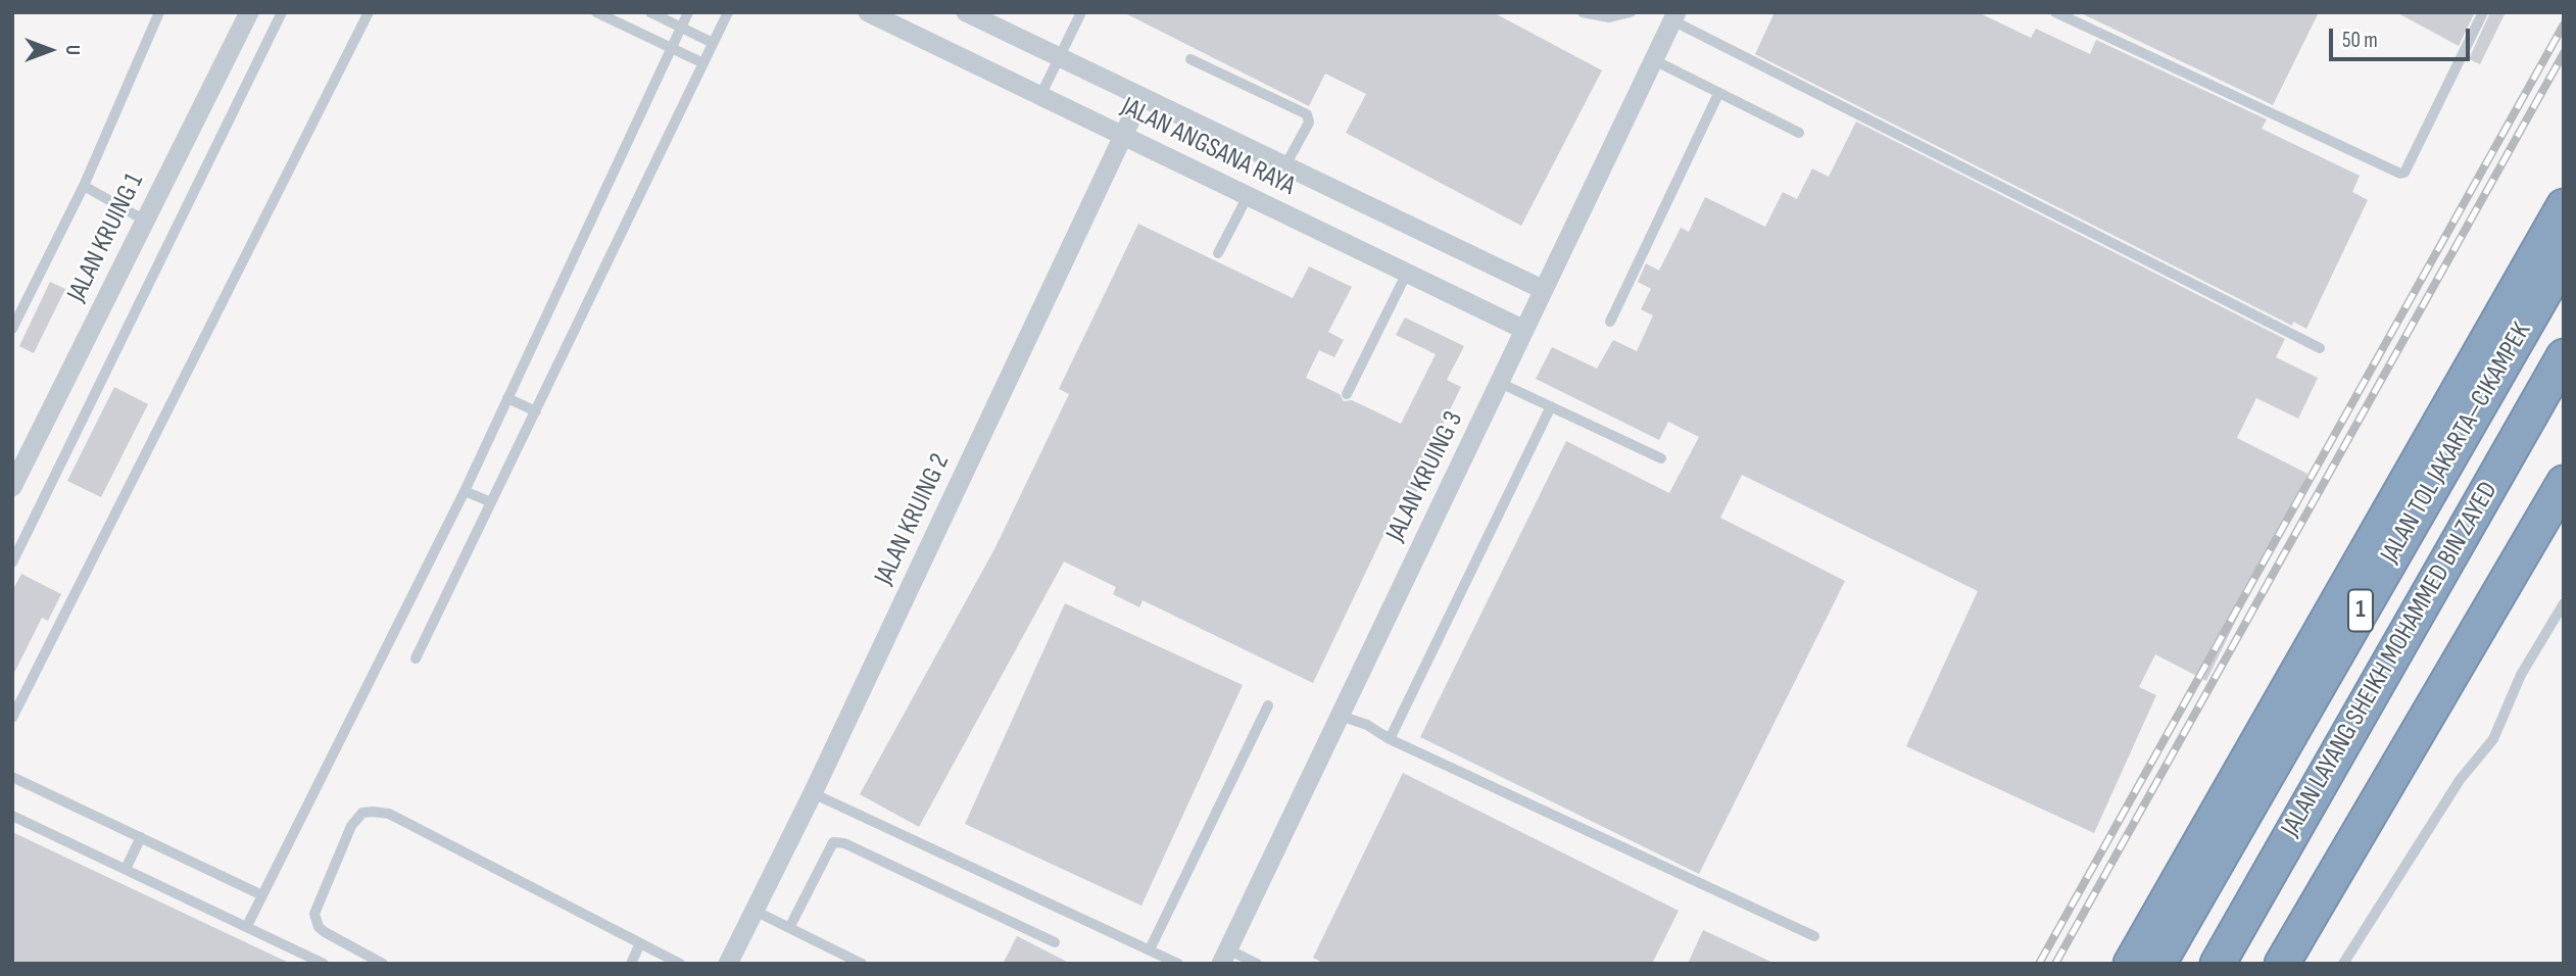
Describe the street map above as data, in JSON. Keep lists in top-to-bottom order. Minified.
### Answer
{"streets":{"highway":["JALAN TOL JAKARTA–CIKAMPEK","1","JALAN LAYANG SHEIKH MOHAMMED BIN ZAYED"],"street":["JALAN ANGSANA RAYA","JALAN KRUING 1","JALAN KRUING 3","JALAN KRUING 2"]},"crossings":[["JALAN ANGSANA RAYA","JALAN KRUING 3"],["JALAN ANGSANA RAYA","JALAN KRUING 2"]],"scale_bar":"50 m","north":"right"}
